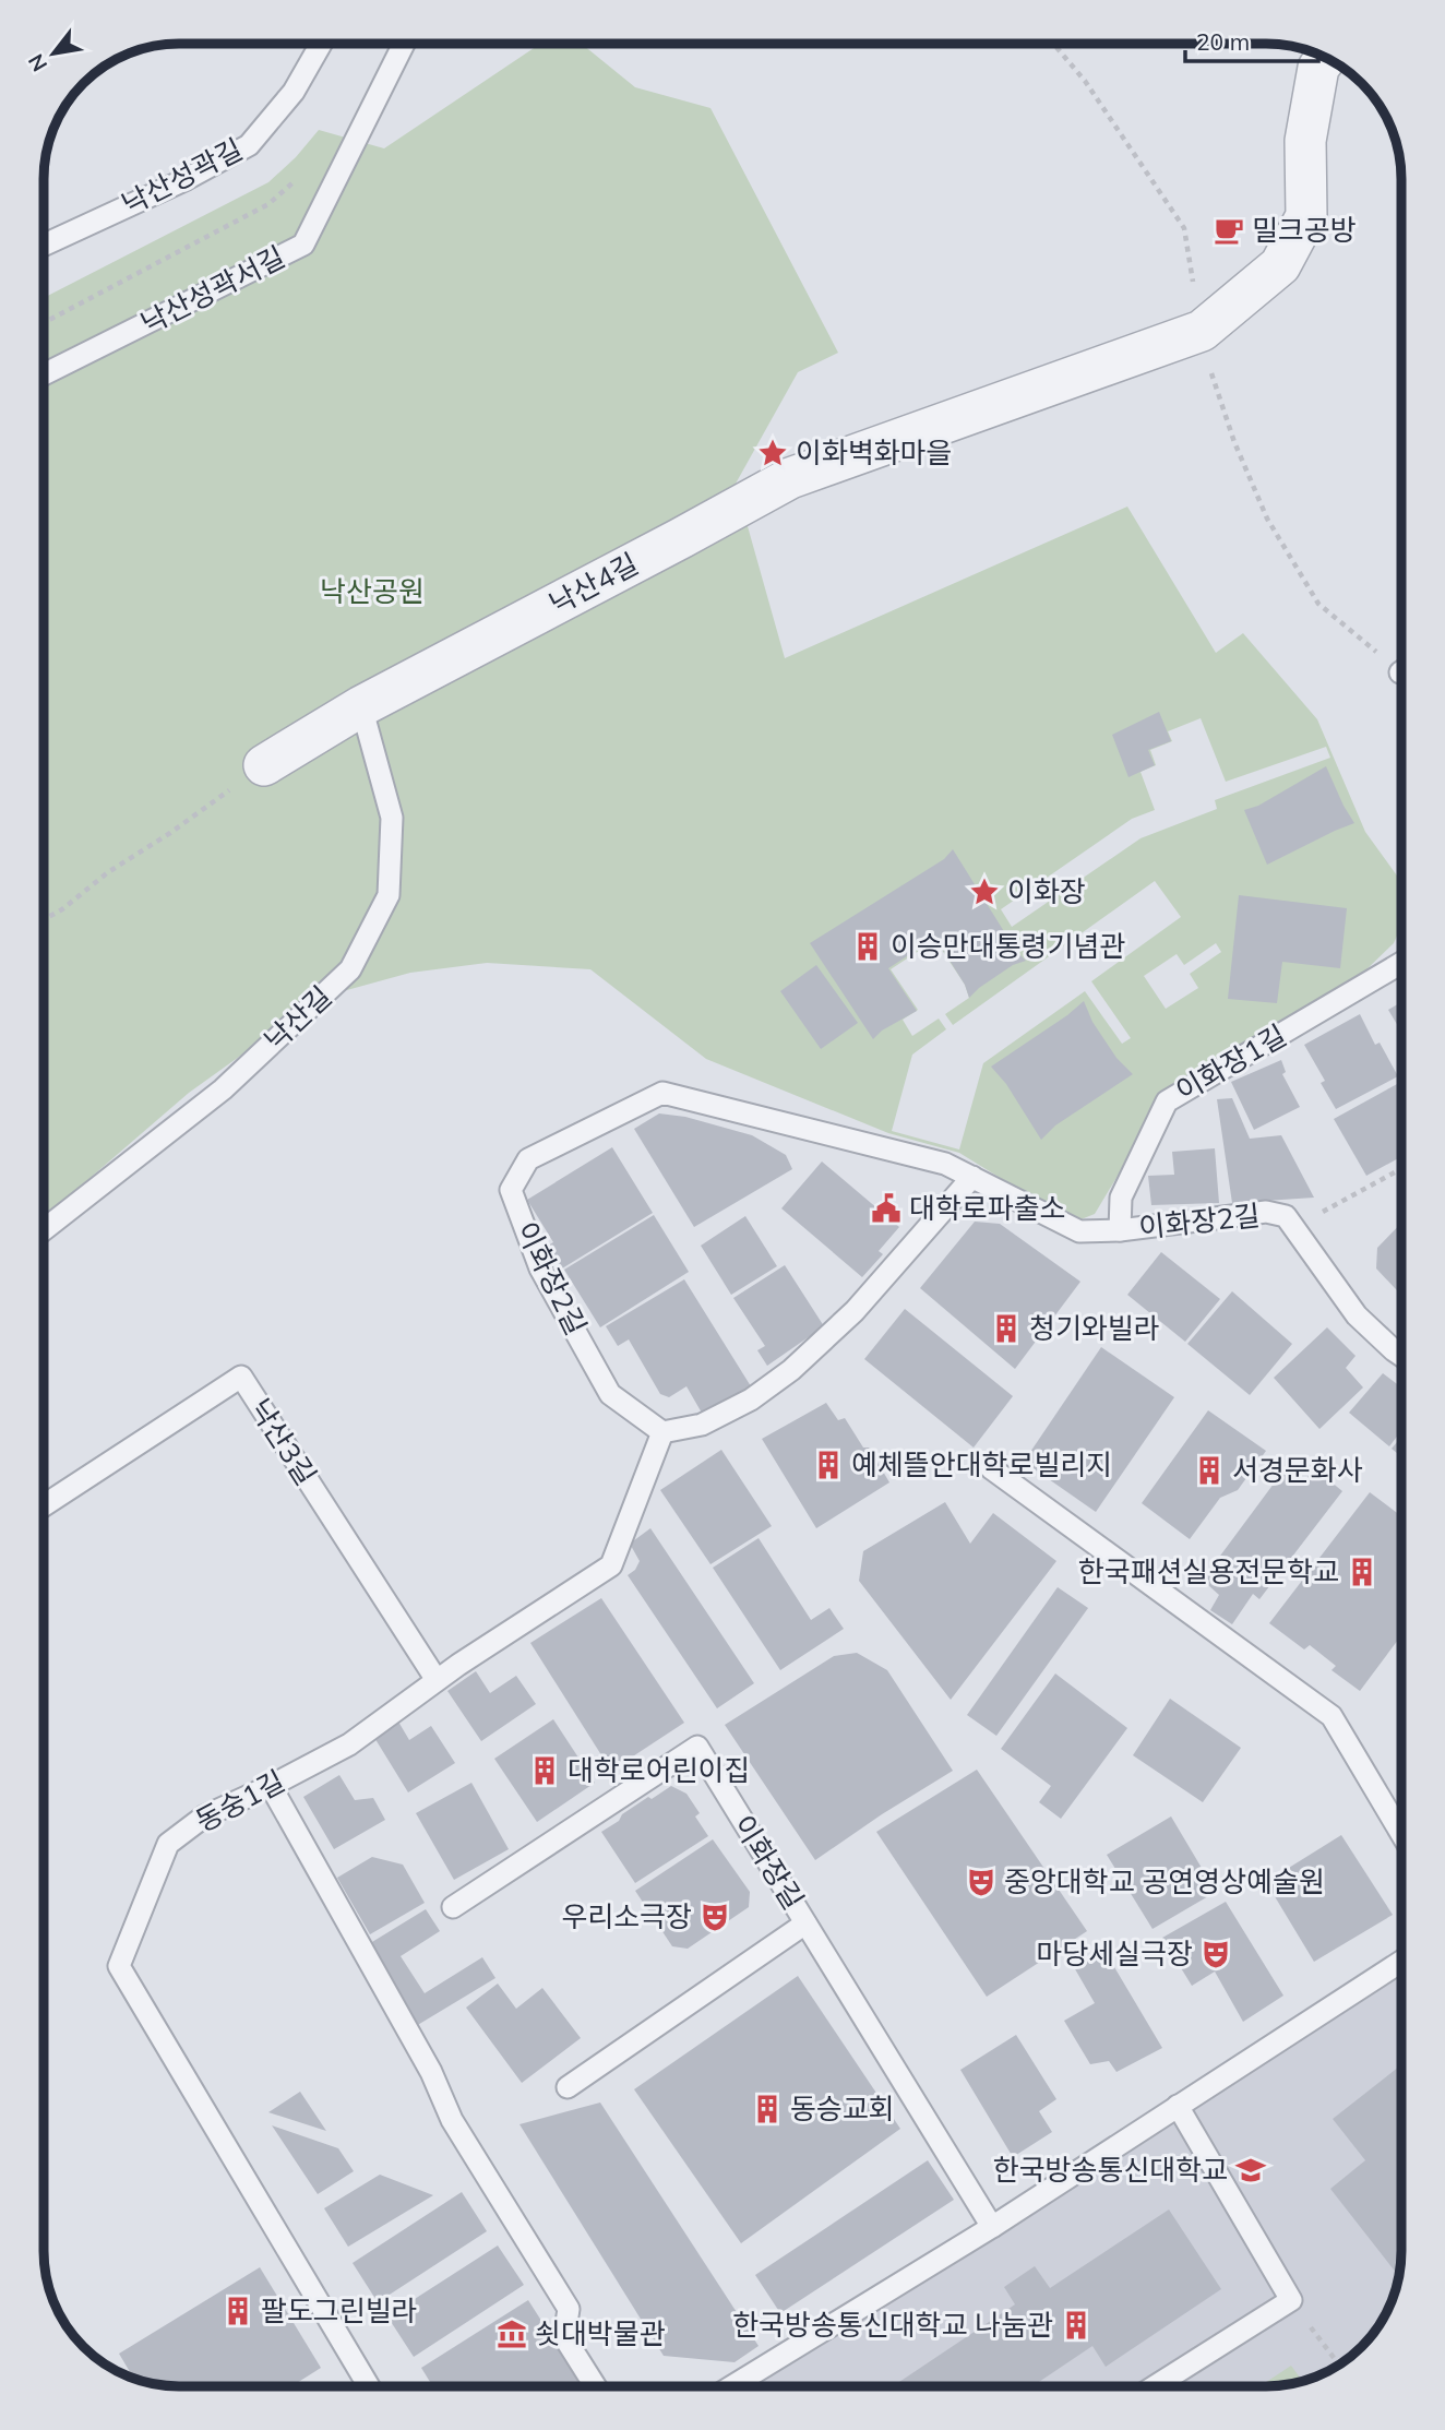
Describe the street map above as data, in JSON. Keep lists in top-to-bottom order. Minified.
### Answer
{"streets":{"street":["낙산4길"],"lane":["낙산성곽길","낙산성곽서길","낙산길","이화장1길","이화장2길","낙산3길","동숭1길","이화장길"]},"crossings":[["낙산4길","낙산길"],["이화장1길","이화장2길"],["이화장2길","동숭1길"],["낙산3길","동숭1길"]],"parks":["낙산공원"],"places":{"cafe":["밀크공방"],"place":["이화벽화마을","이화장"],"building":["이승만대통령기념관","청기와빌라","예체뜰안대학로빌리지","서경문화사","한국패션실용전문학교","대학로어린이집","동승교회","팔도그린빌라","한국방송통신대학교 나눔관"],"public building":["대학로파출소"],"theatre":["중앙대학교 공연영상예술원","우리소극장","마당세실극장"],"school or university":["한국방송통신대학교"],"museum":["쇳대박물관"]},"scale_bar":"20 m","north":"bottom left"}
